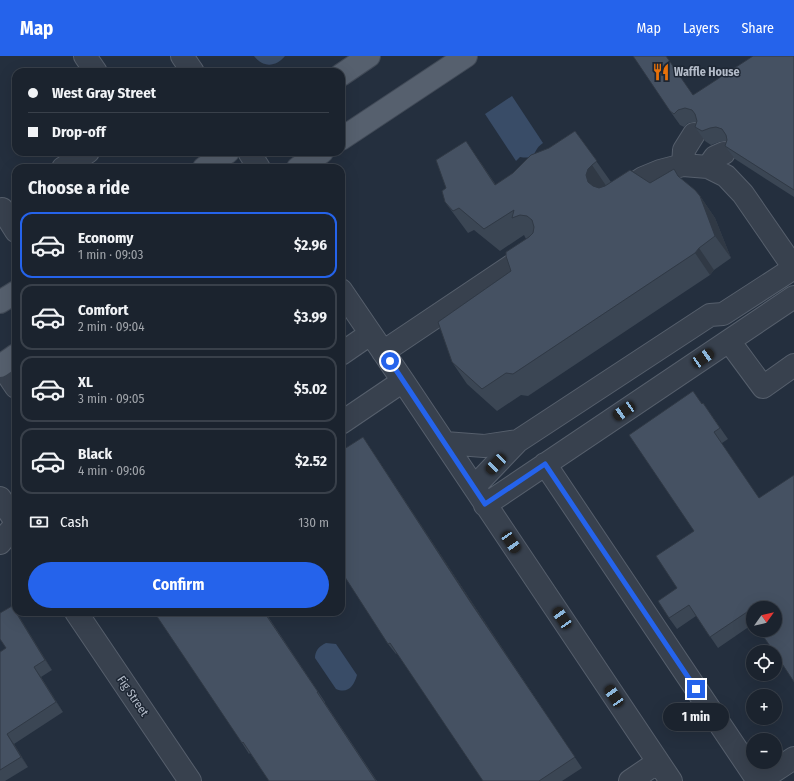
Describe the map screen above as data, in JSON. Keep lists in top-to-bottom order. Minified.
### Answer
{"streets":{"street":["Fig Street"]},"places":{"restaurant":["Waffle House"]},"north":"top right","page":{"header":"Map","nav":["Map","Layers","Share"],"banner":["West Gray Street","Drop-off"],"heading":"Choose a ride","list":[{"name":"Economy","note":"1 min · 09:03","value":"$2.96"},{"name":"Comfort","note":"2 min · 09:04","value":"$3.99"},{"name":"XL","note":"3 min · 09:05","value":"$5.02"},{"name":"Black","note":"4 min · 09:06","value":"$2.52"}],"pay":["Cash","130 m"],"buttons":"Confirm","map_buttons":["+","−"],"bubble":"1 min"}}
